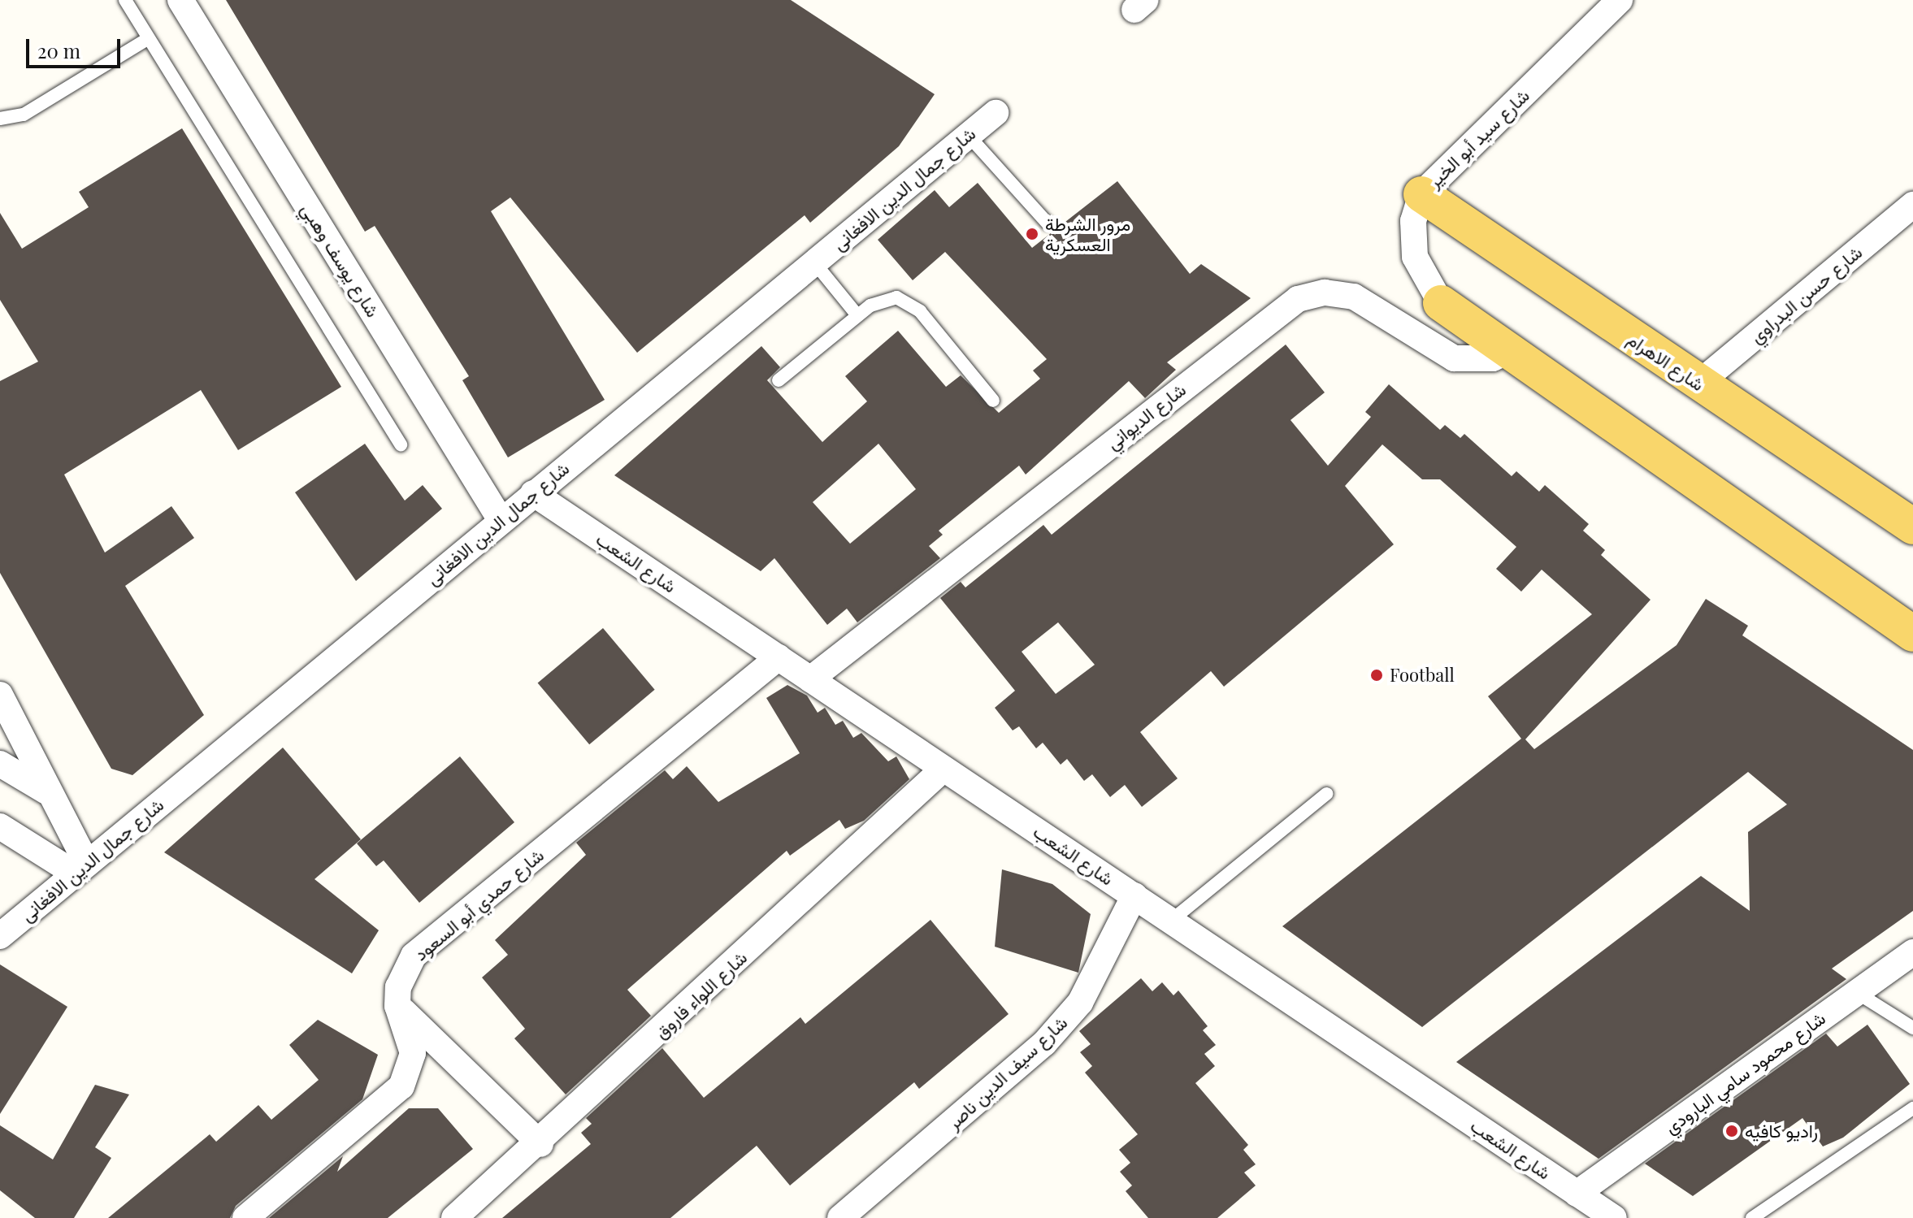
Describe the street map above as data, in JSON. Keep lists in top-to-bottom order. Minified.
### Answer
{"streets":{"main road":["شارع الاهرام"],"street":["شارع سيد أبو الخير","شارع جمال الدين الافغانى","شارع يوسف وهبي","شارع حسن البدراوي","شارع الديواني","شارع الشعب","شارع حمدي أبو السعود","شارع اللواء فاروق","شارع سيف الدين ناصر","شارع محمود سامي البارودي"]},"crossings":[["شارع سيد أبو الخير","شارع الاهرام"],["شارع جمال الدين الافغانى","شارع يوسف وهبي"],["شارع جمال الدين الافغانى","شارع الشعب"],["شارع حسن البدراوي","شارع الاهرام"],["شارع الديواني","شارع الشعب"],["شارع الشعب","شارع حمدي أبو السعود"],["شارع الشعب","شارع اللواء فاروق"],["شارع الشعب","شارع سيف الدين ناصر"],["شارع الشعب","شارع محمود سامي البارودي"]],"places":["مرور الشرطة العسكرية","Football","راديو كافيه"],"scale_bar":"20 m"}
